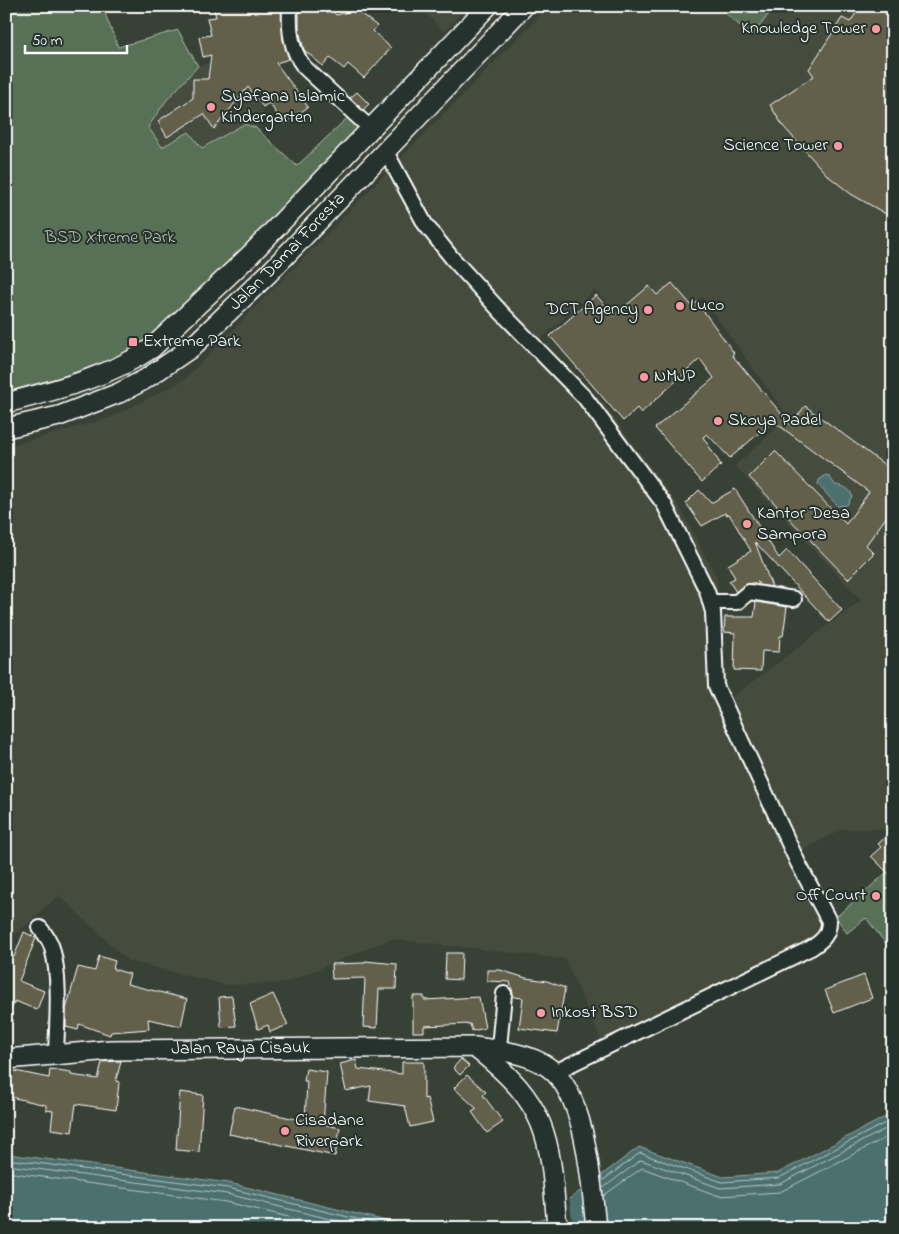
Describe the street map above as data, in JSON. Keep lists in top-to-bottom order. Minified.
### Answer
{"streets":{"main road":["Jalan Damai Foresta","Jalan Raya Cisauk"]},"parks":["BSD Xtreme Park"],"places":{"other":["Knowledge Tower","Syafana Islamic Kindergarten","Science Tower","Luco","DCT Agency","NMJP","Skoya Padel","Kantor Desa Sampora","Off Court","Inkost BSD","Cisadane Riverpark"],"transit":["Extreme Park"]},"scale_bar":"50 m"}
